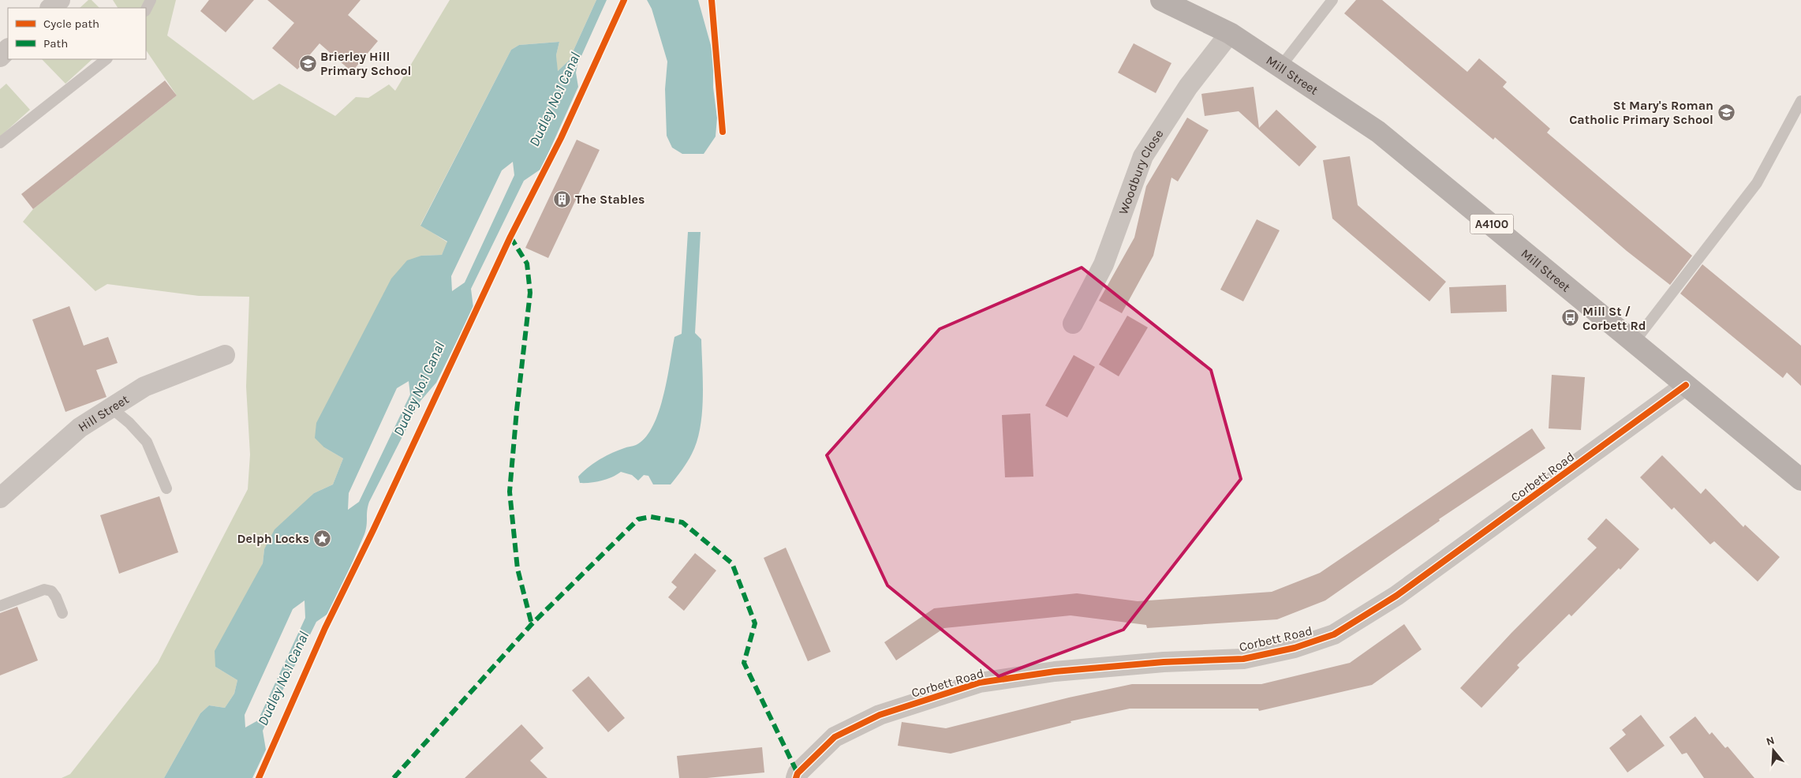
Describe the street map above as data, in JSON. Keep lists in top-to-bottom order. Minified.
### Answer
{"streets":{"main road":["Mill Street","A4100"],"street":["Woodbury Close","Hill Street","Corbett Road"]},"crossings":[["Mill Street","Woodbury Close"],["Mill Street","Corbett Road"]],"water":["Dudley No.1 Canal"],"places":{"school or university":["Brierley Hill Primary School","St Mary's Roman Catholic Primary School"],"building":["The Stables"],"bus stop":["Mill St / Corbett Rd"],"place":["Delph Locks"]},"legend":["Cycle path","Path"],"north":"top"}
